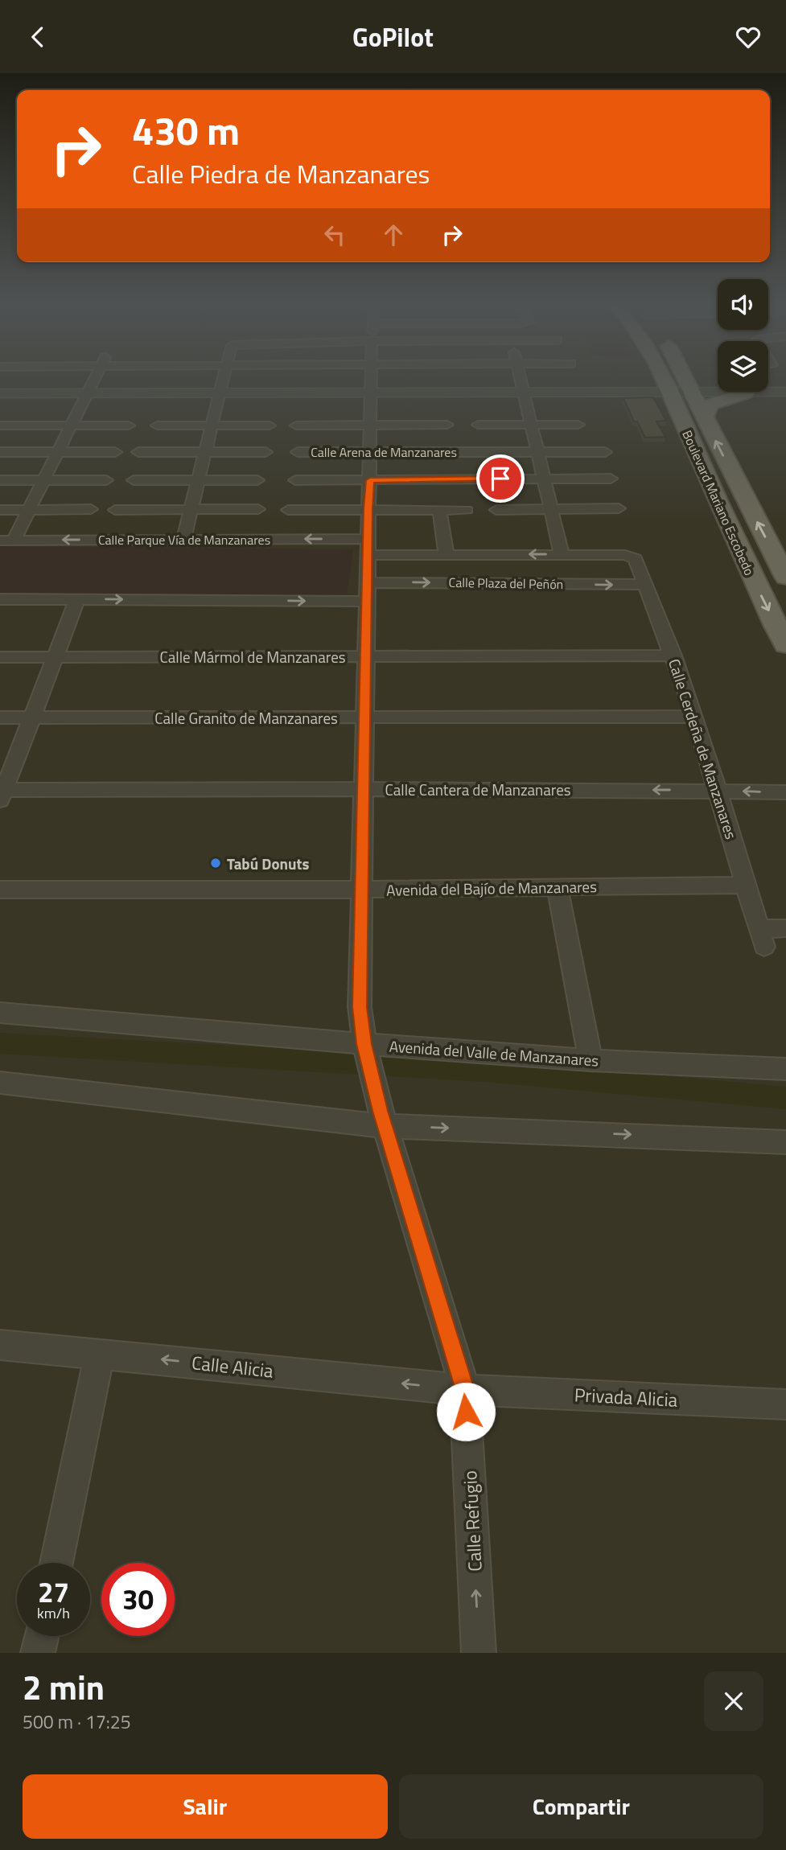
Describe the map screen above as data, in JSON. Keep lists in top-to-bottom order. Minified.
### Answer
{"streets":{"main road":["Boulevard Mariano Escobedo"],"street":["Calle Arena de Manzanares","Calle Parque Vía de Manzanares","Calle Plaza del Peñón","Calle Mármol de Manzanares","Calle Granito de Manzanares","Calle Cerdeña de Manzanares","Calle Cantera de Manzanares","Avenida del Bajío de Manzanares","Avenida del Valle de Manzanares","Calle Alicia","Privada Alicia","Calle Refugio"]},"crossings":[["Calle Arena de Manzanares","Calle Refugio"],["Calle Parque Vía de Manzanares","Calle Plaza del Peñón"],["Calle Parque Vía de Manzanares","Calle Refugio"],["Calle Plaza del Peñón","Calle Cerdeña de Manzanares"],["Calle Plaza del Peñón","Calle Refugio"],["Calle Mármol de Manzanares","Calle Cerdeña de Manzanares"],["Calle Mármol de Manzanares","Calle Refugio"],["Calle Granito de Manzanares","Calle Cerdeña de Manzanares"],["Calle Granito de Manzanares","Calle Refugio"],["Calle Cerdeña de Manzanares","Calle Cantera de Manzanares"],["Calle Cerdeña de Manzanares","Avenida del Bajío de Manzanares"],["Calle Cantera de Manzanares","Calle Refugio"],["Avenida del Bajío de Manzanares","Calle Refugio"],["Avenida del Valle de Manzanares","Calle Refugio"],["Calle Alicia","Privada Alicia"],["Calle Alicia","Calle Refugio"],["Privada Alicia","Calle Refugio"]],"one_way":["Calle Cantera de Manzanares","Calle Alicia"],"places":["Tabú Donuts"],"page":{"header":"GoPilot","turn":["430 m","Calle Piedra de Manzanares"],"speed":"27 km/h","limit":"30","heading":["2 min","500 m · 17:25"],"buttons":["Salir","Compartir"]}}
